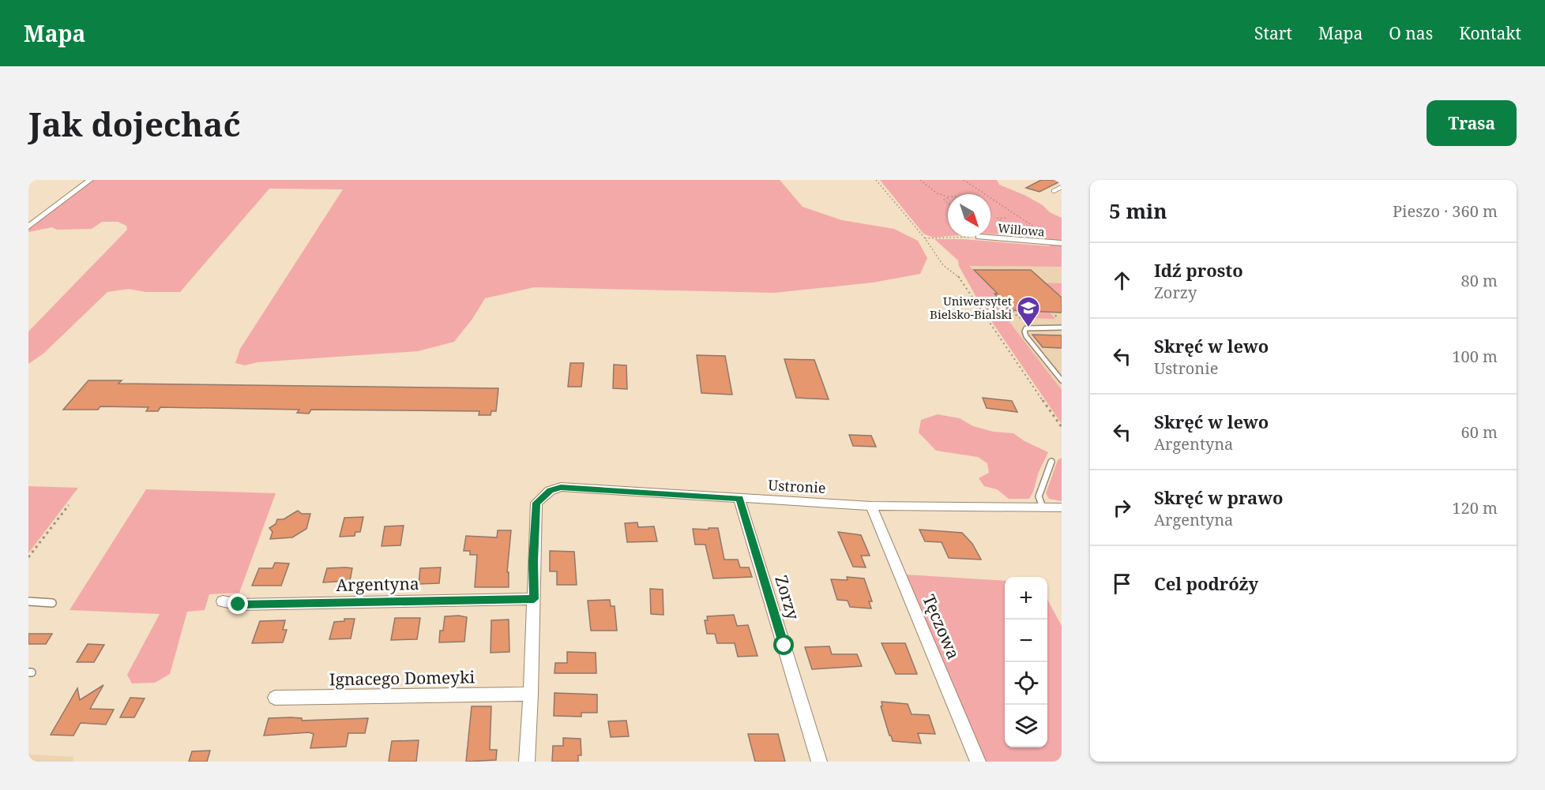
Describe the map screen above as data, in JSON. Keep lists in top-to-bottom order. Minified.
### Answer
{"streets":{"street":["Willowa","Ustronie","Argentyna","Zorzy","Tęczowa","Ignacego Domeyki"]},"crossings":[["Ustronie","Argentyna"],["Ustronie","Zorzy"],["Ustronie","Tęczowa"]],"places":{"school or university":["Uniwersytet Bielsko-Bialski"]},"north":"bottom right","page":{"header":"Mapa","nav":["Start","Mapa","O nas","Kontakt"],"buttons":"Trasa","title":"Jak dojechać","heading":["5 min","Pieszo · 360 m"],"list":[["Idź prosto","Zorzy","80 m"],["Skręć w lewo","Ustronie","100 m"],["Skręć w lewo","Argentyna","60 m"],["Skręć w prawo","Argentyna","120 m"],"Cel podróży"],"map_buttons":["+","−"]}}
